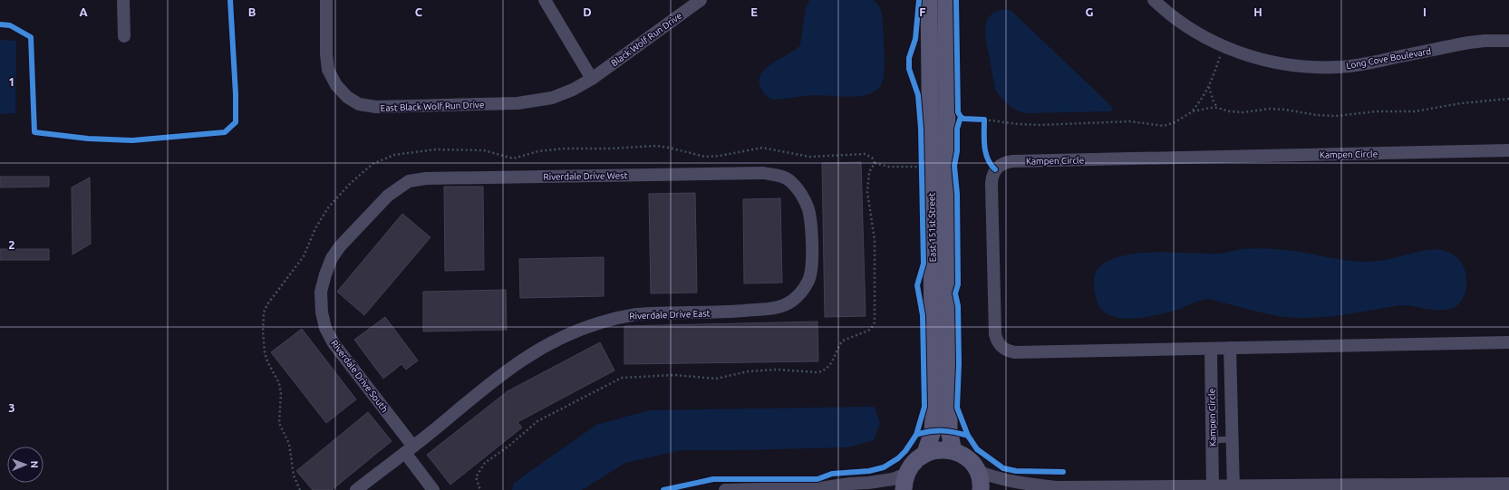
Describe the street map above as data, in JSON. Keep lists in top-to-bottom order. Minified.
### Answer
{"streets":{"street":["Black Wolf Run Drive","Long Cove Boulevard","East Black Wolf Run Drive","Kampen Circle","Riverdale Drive West","East 151st Street","Riverdale Drive East","Riverdale Drive South"]},"crossings":[["Black Wolf Run Drive","East Black Wolf Run Drive"],["Riverdale Drive West","Riverdale Drive East"],["Riverdale Drive West","Riverdale Drive South"],["Riverdale Drive East","Riverdale Drive South"]],"north":"right","grid":{"columns":["A","B","C","D","E","F","G","H","I"],"rows":["1","2","3"]}}
